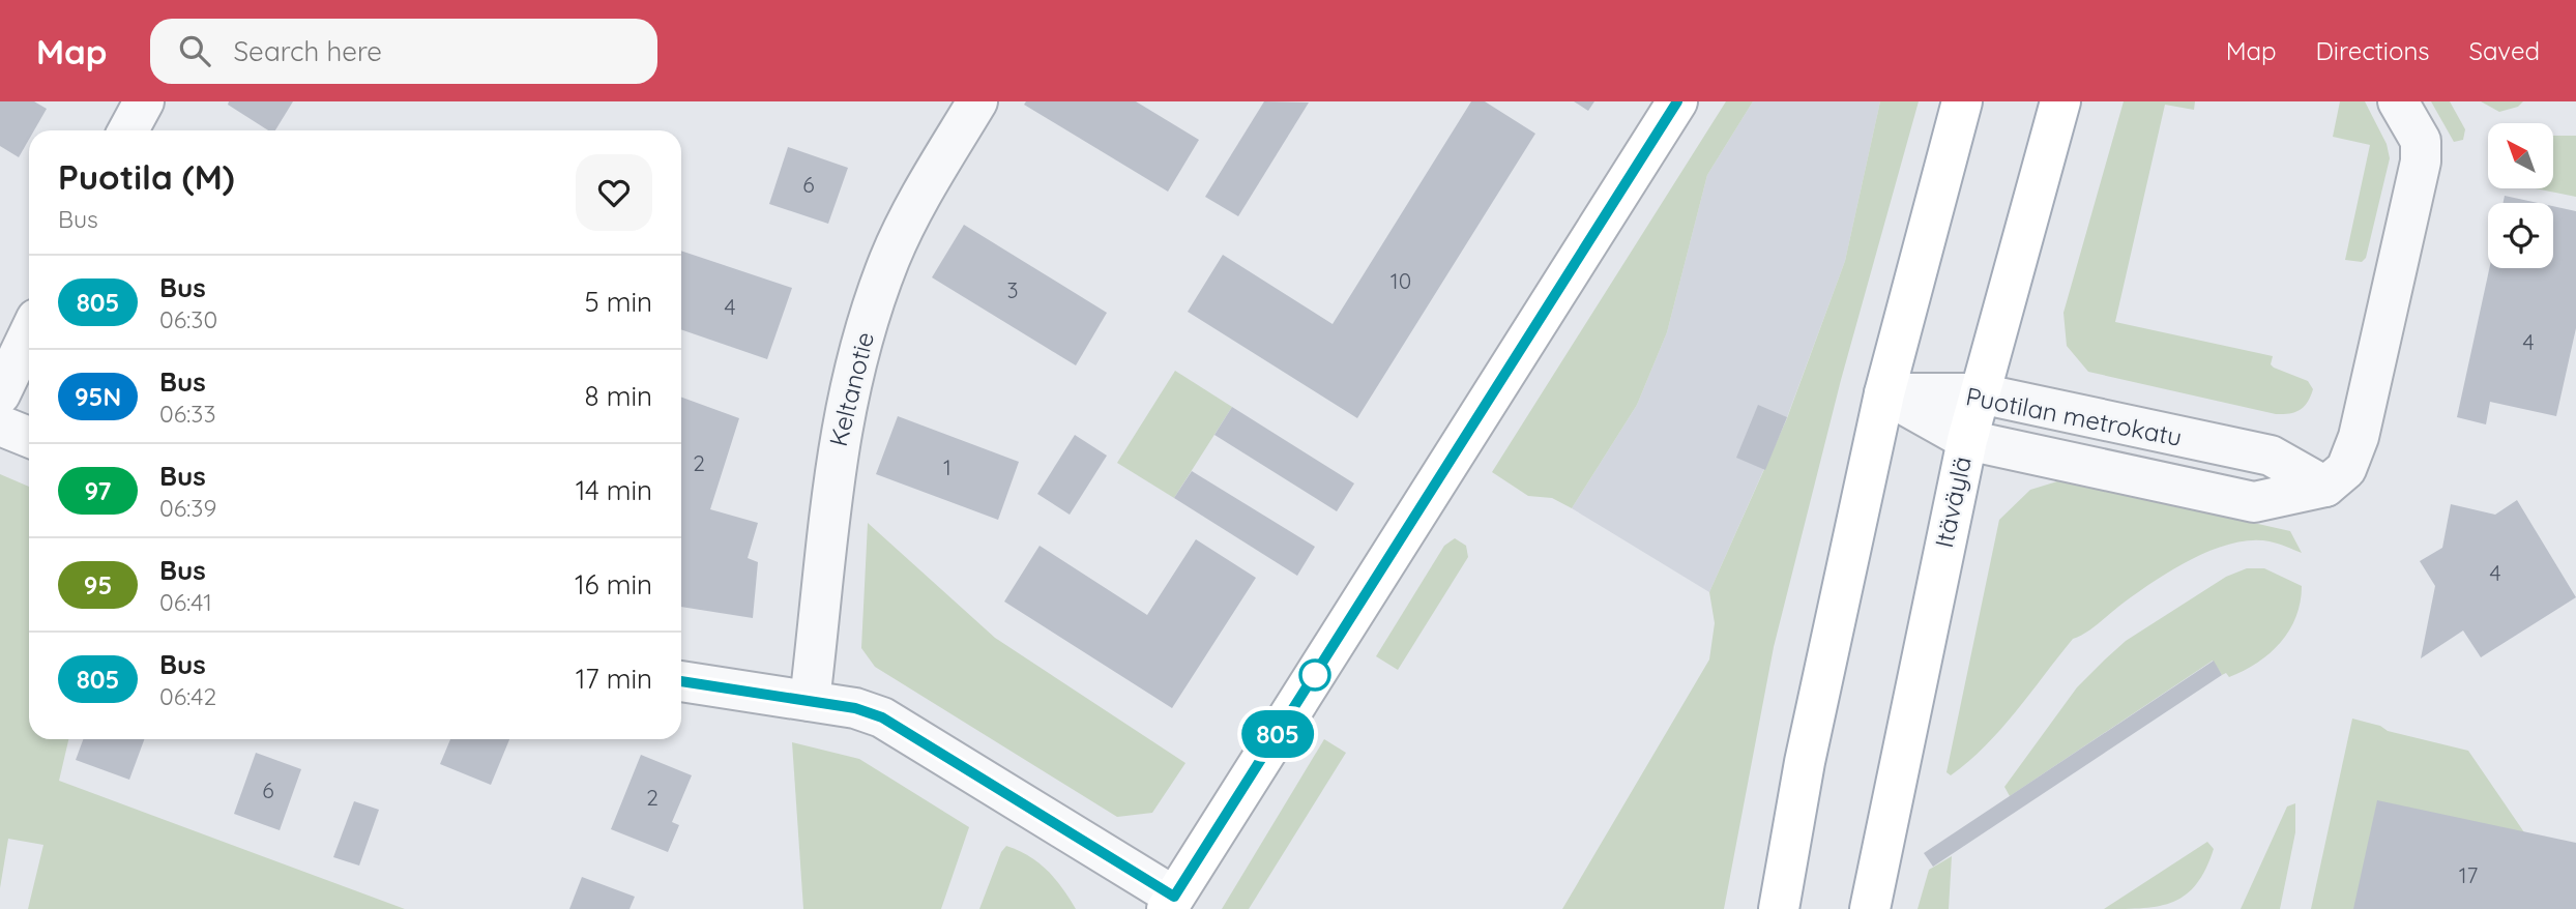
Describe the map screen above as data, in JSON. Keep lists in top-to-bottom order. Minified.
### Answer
{"streets":{"main road":["Itäväylä"],"street":["Keltanotie","Puotilan metrokatu"]},"crossings":[["Puotilan metrokatu","Itäväylä"]],"lines":["bus line 805"],"house_numbers":["6","10","3","4","4","2","1","4","6","2","17"],"north":"top left","page":{"header":"Map","search":"Search here","nav":["Map","Directions","Saved"],"on_map":"805","heading":["Puotila (M)","Bus"],"list":[{"mark":"805","name":"Bus","note":"06:30","value":"5 min"},{"mark":"95N","name":"Bus","note":"06:33","value":"8 min"},{"mark":"97","name":"Bus","note":"06:39","value":"14 min"},{"mark":"95","name":"Bus","note":"06:41","value":"16 min"},{"mark":"805","name":"Bus","note":"06:42","value":"17 min"}]}}
